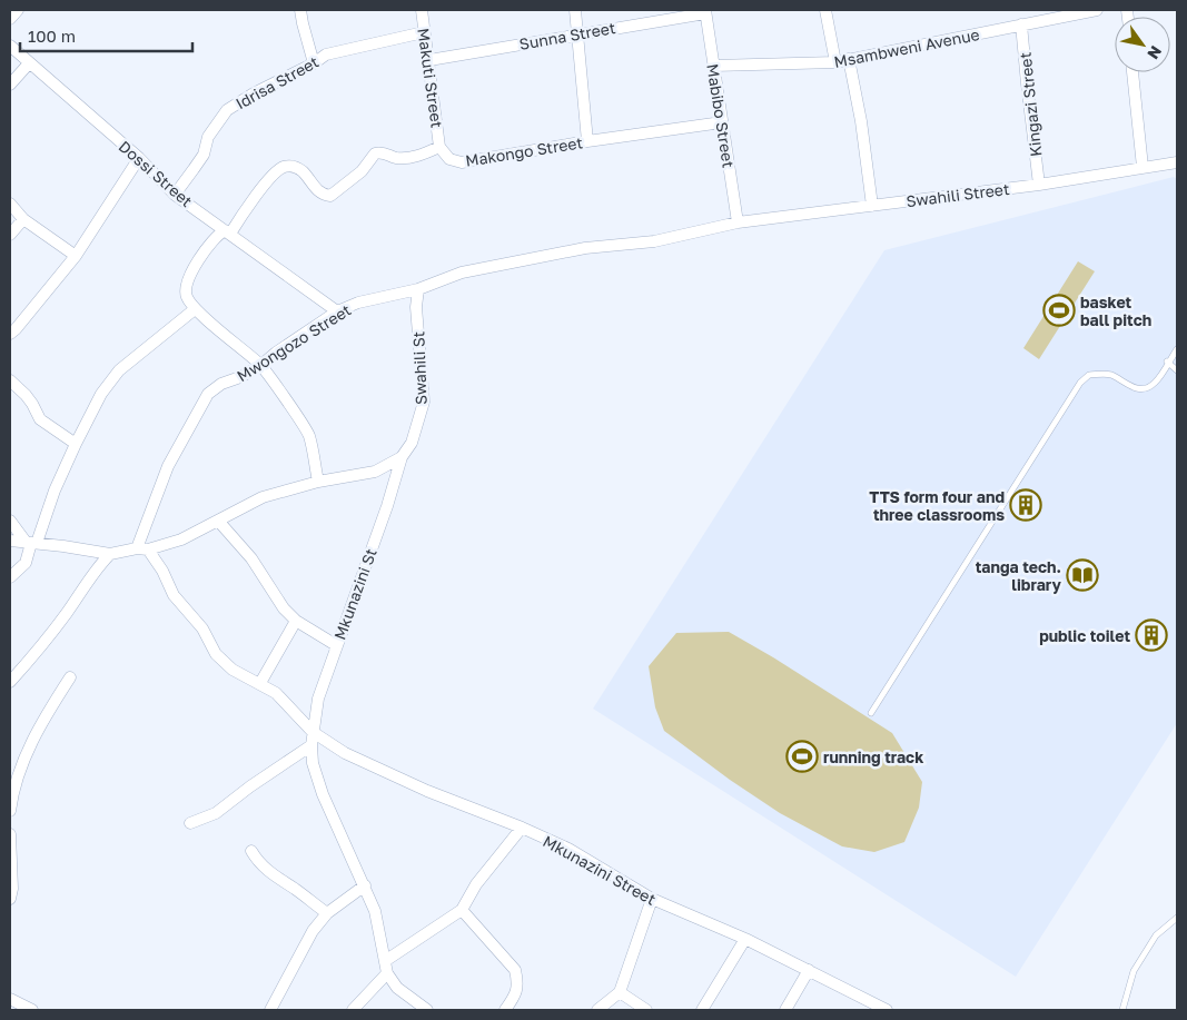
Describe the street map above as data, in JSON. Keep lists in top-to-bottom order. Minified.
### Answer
{"streets":{"street":["Sunna Street","Msambweni Avenue","Makuti Street","Idrisa Street","Kingazi Street","Mabibo Street","Makongo Street","Dossi Street","Swahili Street","Mwongozo Street","Swahili St","Mkunazini St","Mkunazini Street"]},"crossings":[["Sunna Street","Makuti Street"],["Sunna Street","Mabibo Street"],["Msambweni Avenue","Kingazi Street"],["Msambweni Avenue","Mabibo Street"],["Makuti Street","Idrisa Street"],["Makuti Street","Makongo Street"],["Idrisa Street","Dossi Street"],["Kingazi Street","Swahili Street"],["Mabibo Street","Makongo Street"],["Mabibo Street","Swahili Street"],["Dossi Street","Mwongozo Street"],["Mwongozo Street","Swahili St"],["Mwongozo Street","Mkunazini Street"],["Swahili St","Mkunazini St"],["Mkunazini St","Mkunazini Street"]],"places":{"sports":["basket ball pitch","running track"],"building":["TTS form four and three classrooms","public toilet"],"library":["tanga tech. library"]},"scale_bar":"100 m","north":"bottom right"}
